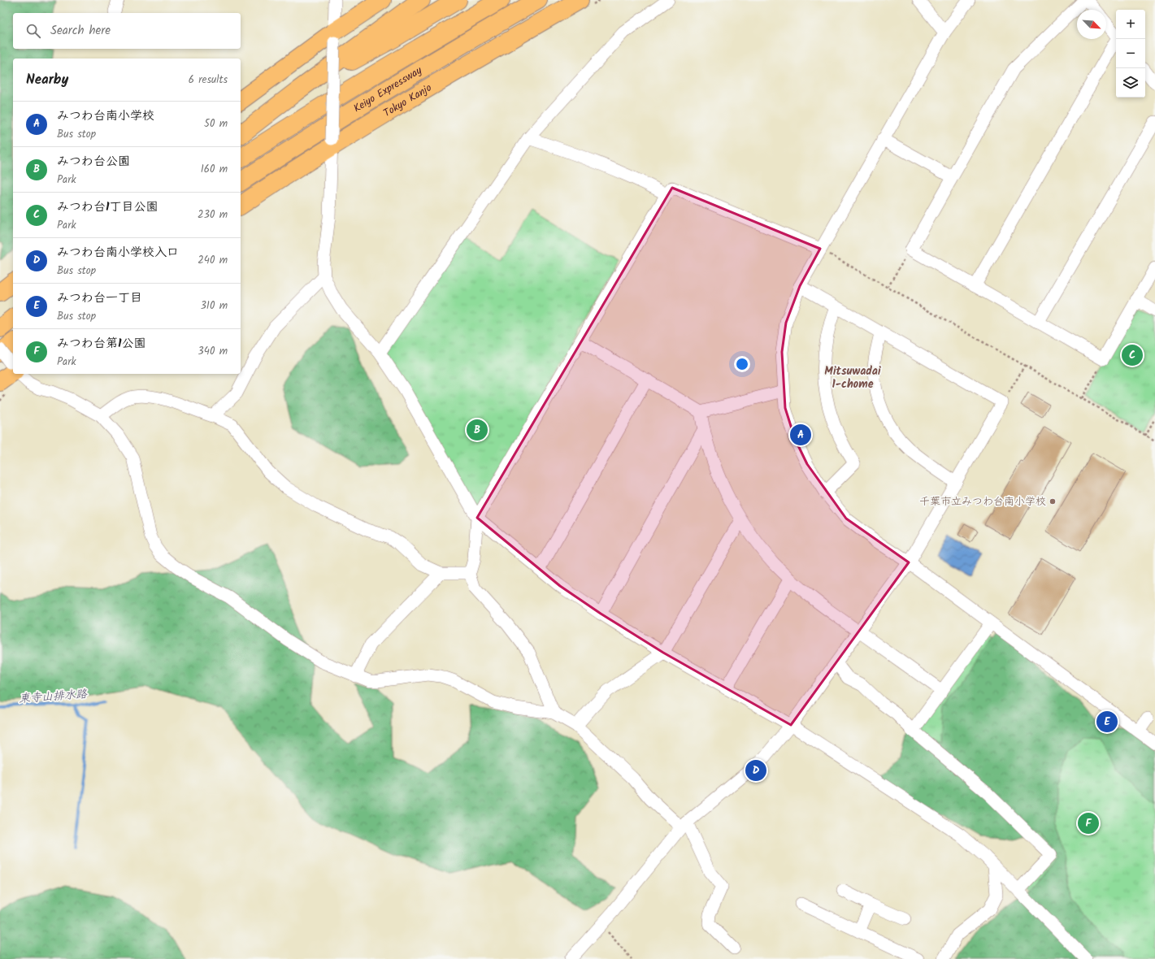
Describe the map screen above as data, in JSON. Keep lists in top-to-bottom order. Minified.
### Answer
{"streets":{"highway":["Keiyo Expressway","Tokyo Kanjo"]},"districts":["Mitsuwadai 1-chome"],"water":["東寺山排水路"],"places":["千葉市立みつわ台南小学校"],"north":"bottom right","page":{"map_buttons":["+","−"],"search":"Search here","heading":["Nearby","6 results"],"list":[{"mark":"A","name":"みつわ台南小学校","note":"Bus stop","value":"50 m"},{"mark":"B","name":"みつわ台公園","note":"Park","value":"160 m"},{"mark":"C","name":"みつわ台1丁目公園","note":"Park","value":"230 m"},{"mark":"D","name":"みつわ台南小学校入口","note":"Bus stop","value":"240 m"},{"mark":"E","name":"みつわ台一丁目","note":"Bus stop","value":"310 m"},{"mark":"F","name":"みつわ台第1公園","note":"Park","value":"340 m"}],"pins":["C","B","A","E","D","F"]}}
